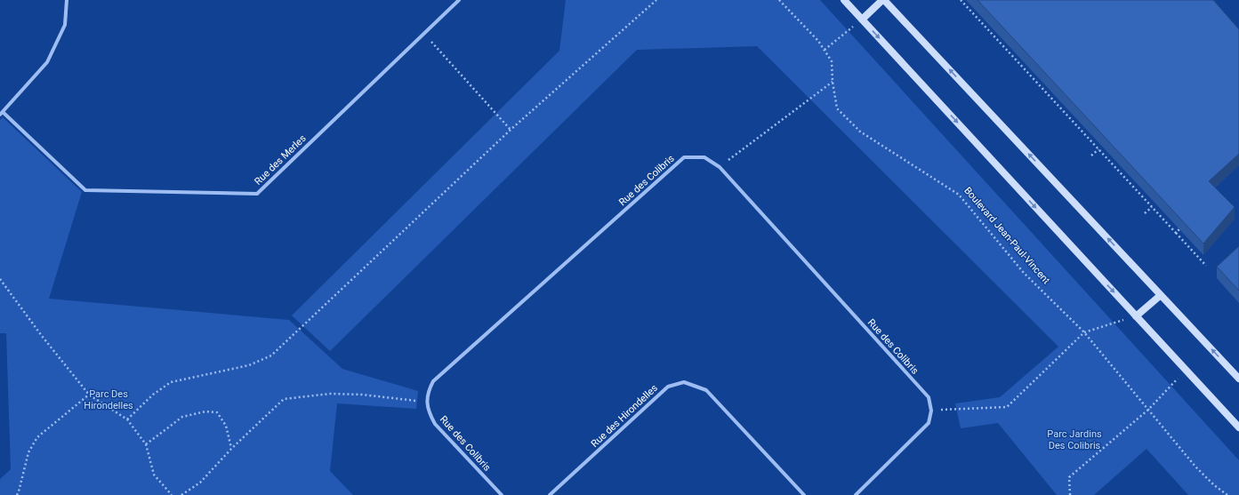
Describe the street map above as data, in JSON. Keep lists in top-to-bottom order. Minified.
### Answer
{"streets":{"street":["Rue des Merles","Rue des Colibris","Rue des Hirondelles"],"path":["Boulevard Jean-Paul-Vincent"]},"parks":["Parc Des Hirondelles","Parc Jardins Des Colibris"]}
